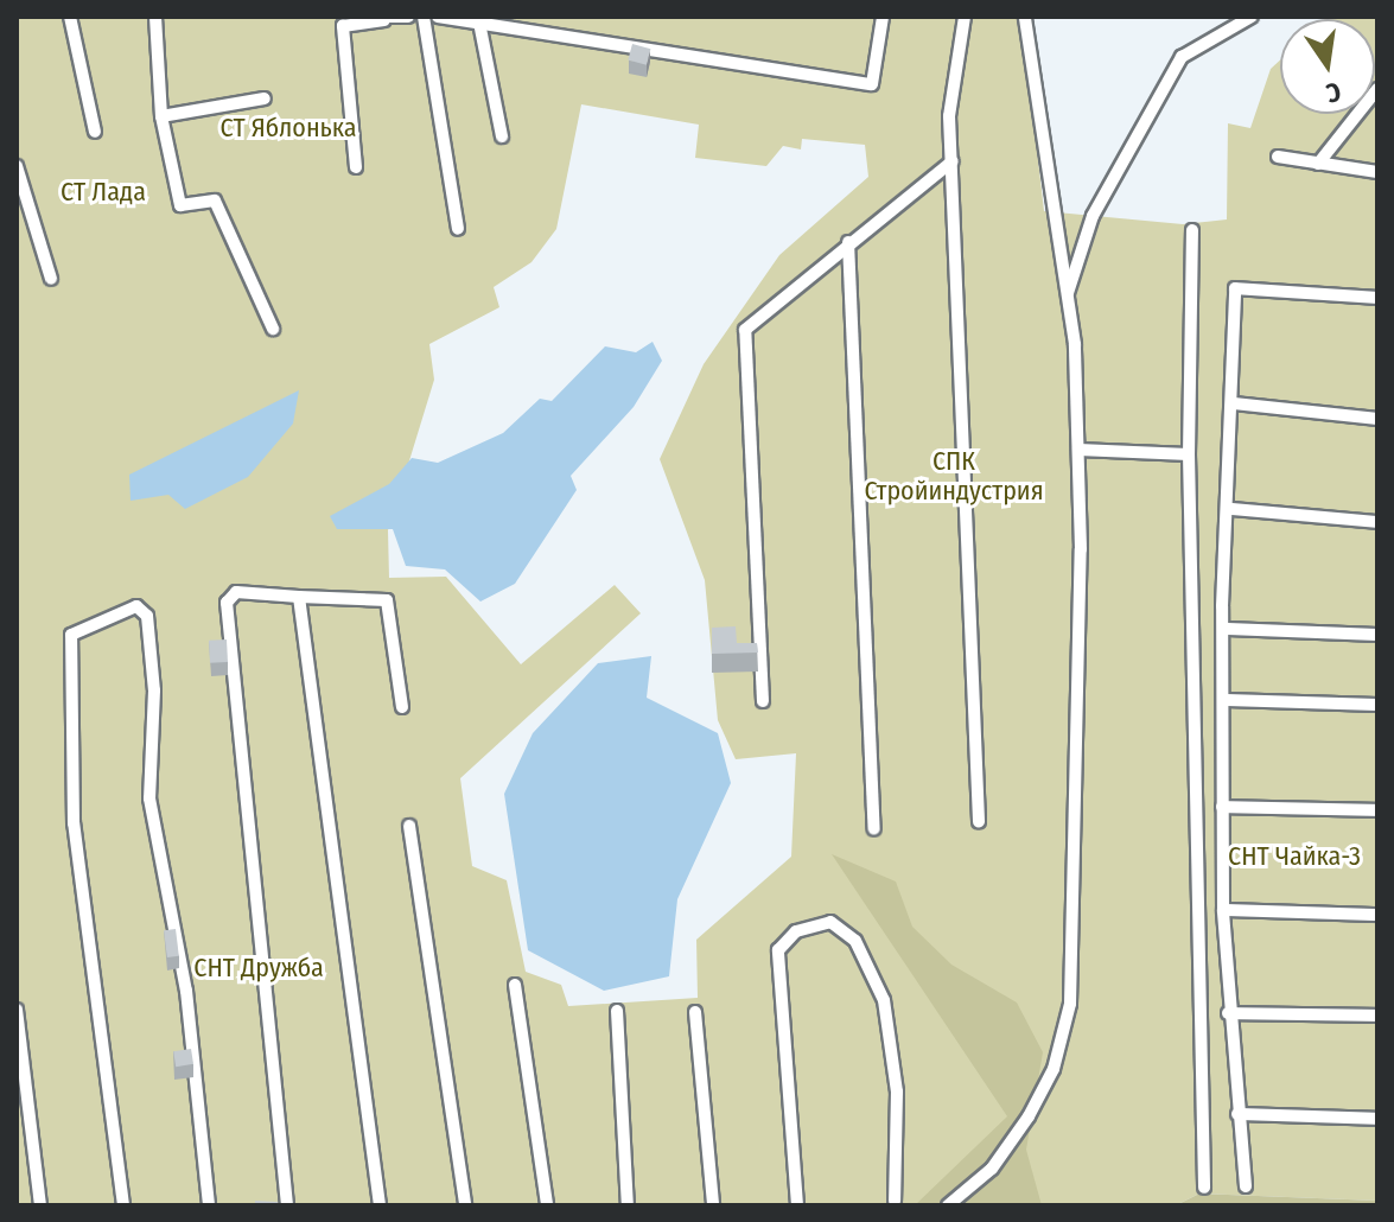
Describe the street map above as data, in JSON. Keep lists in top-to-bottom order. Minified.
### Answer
{"parks":["СТ Яблонька","СТ Лада","СПК Стройиндустрия","СНТ Чайка-3","СНТ Дружба"],"north":"bottom"}
